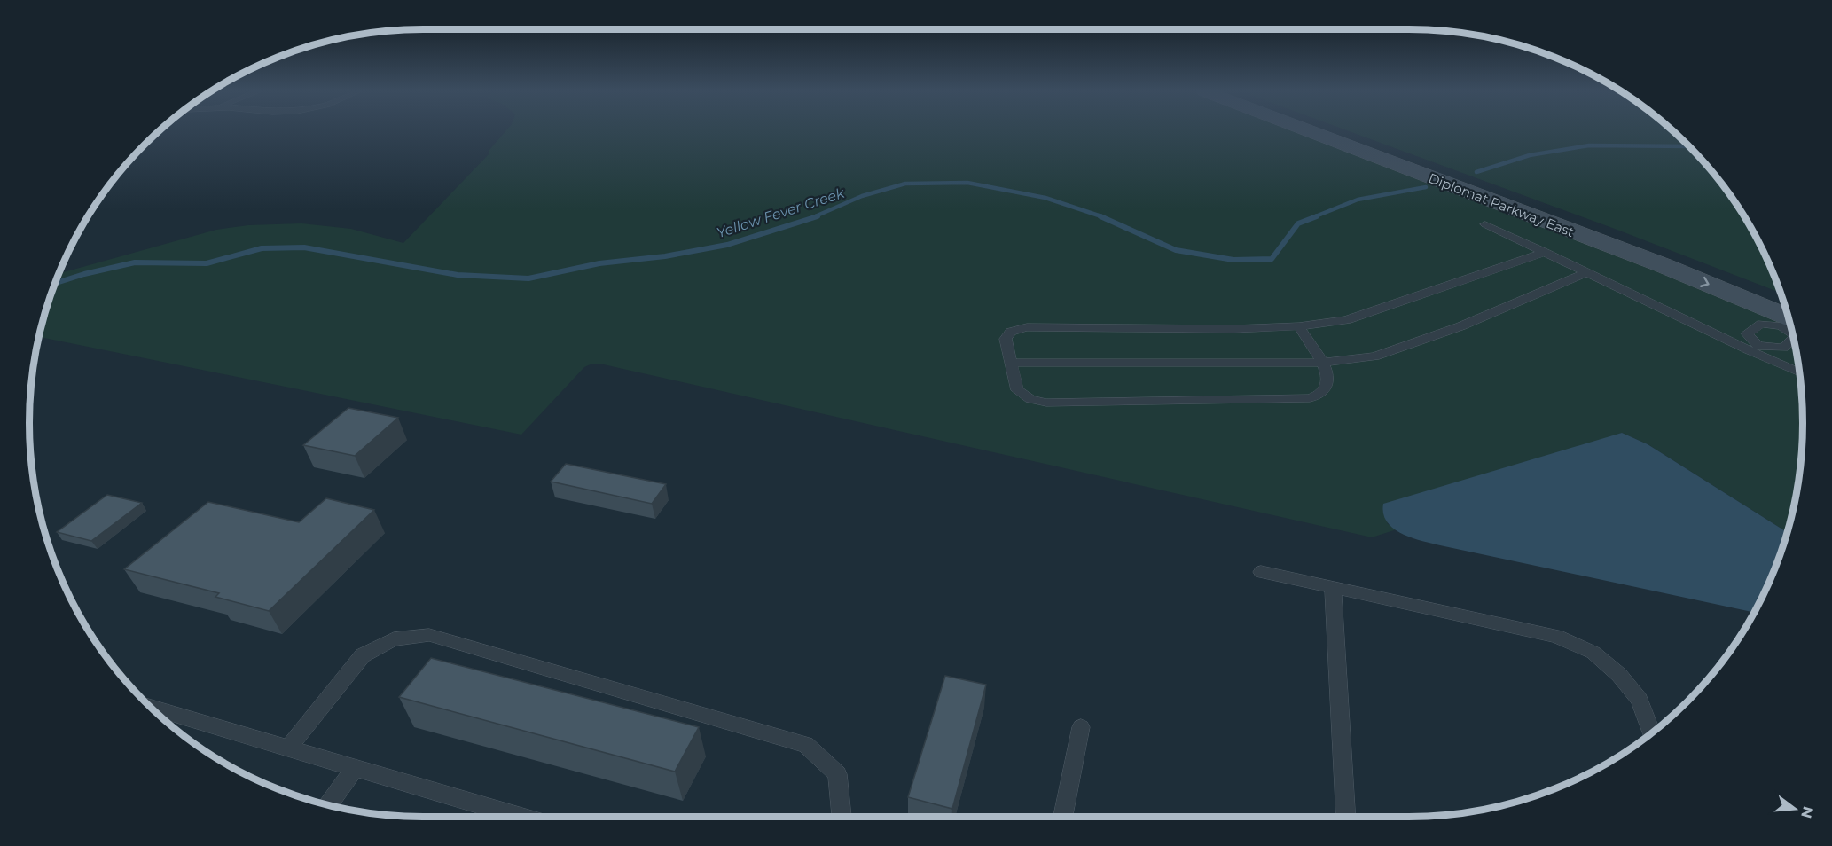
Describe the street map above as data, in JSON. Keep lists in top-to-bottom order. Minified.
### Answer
{"streets":{"main road":["Diplomat Parkway East"]},"water":["Yellow Fever Creek"],"north":"right"}
